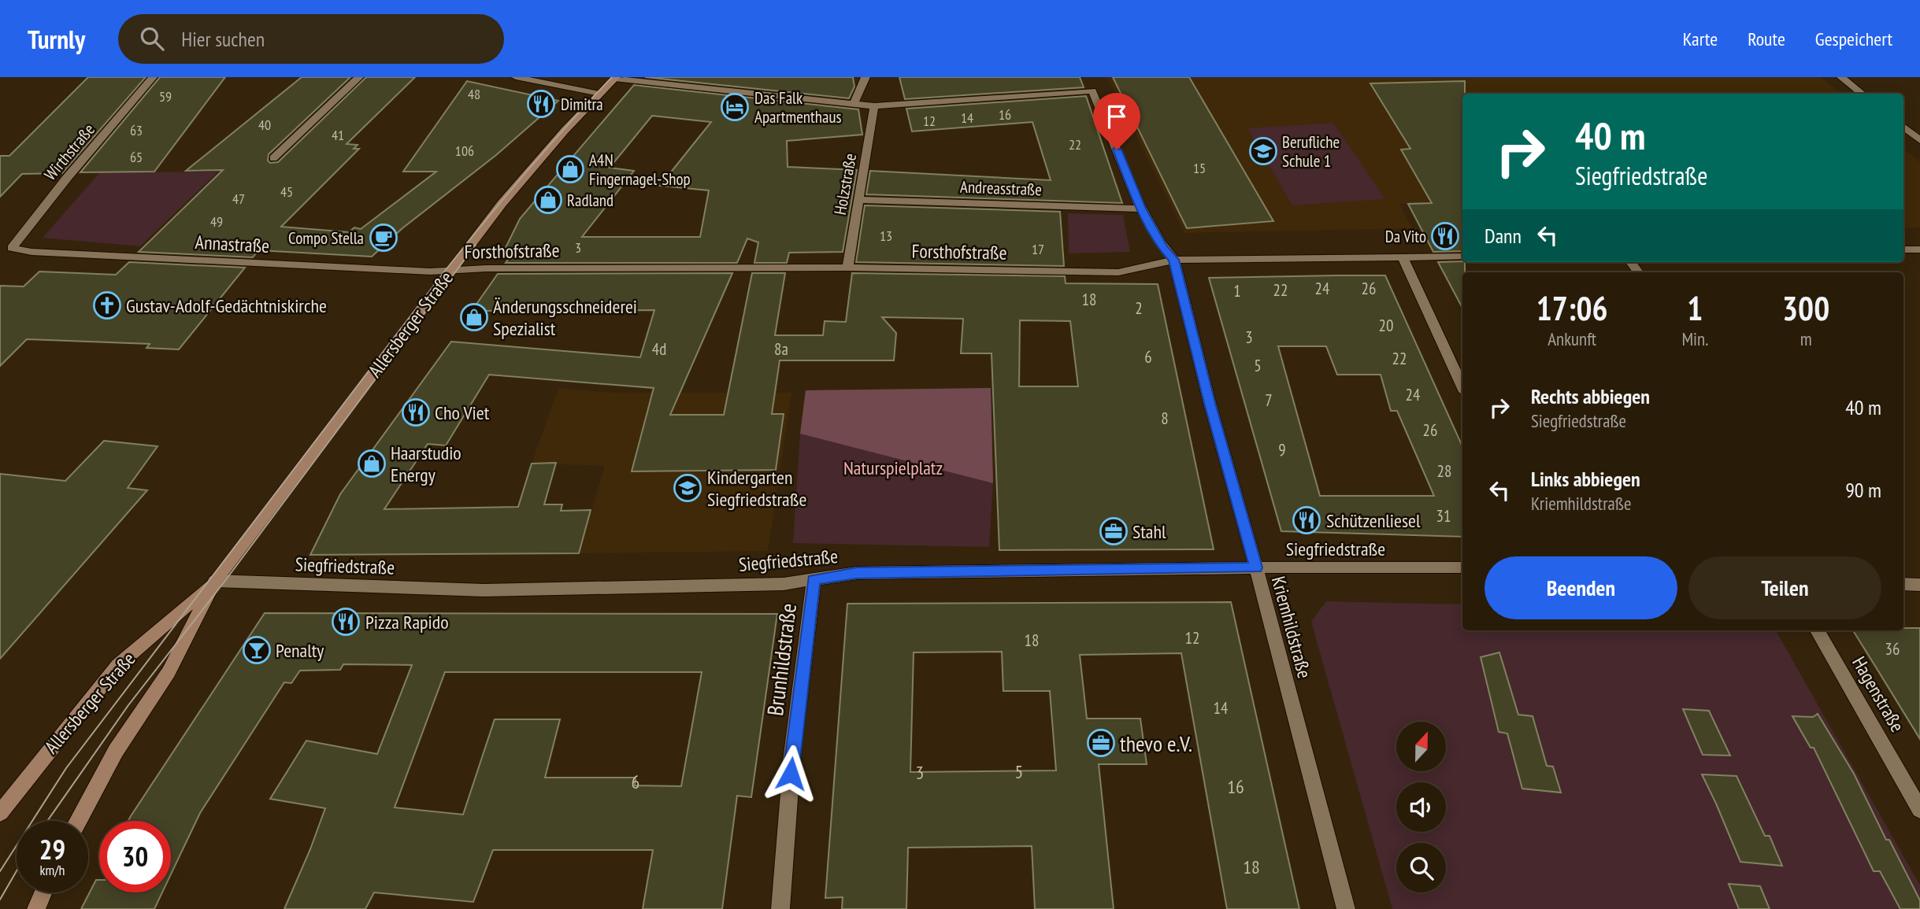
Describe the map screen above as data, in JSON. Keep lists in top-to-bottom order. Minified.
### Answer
{"streets":{"main road":["Allersberger Straße"],"street":["Wirthstraße","Holzstraße","Andreasstraße","Annastraße","Forsthofstraße","Siegfriedstraße","Kriemhildstraße","Brunhildstraße","Hagenstraße"]},"crossings":[["Wirthstraße","Annastraße"],["Holzstraße","Andreasstraße"],["Holzstraße","Forsthofstraße"],["Annastraße","Forsthofstraße"],["Annastraße","Allersberger Straße"],["Forsthofstraße","Allersberger Straße"],["Forsthofstraße","Kriemhildstraße"],["Allersberger Straße","Siegfriedstraße"],["Siegfriedstraße","Kriemhildstraße"],["Siegfriedstraße","Brunhildstraße"]],"parks":["Naturspielplatz"],"places":{"restaurant":["Dimitra","Da Vito","Cho Viet","Schützenliesel","Pizza Rapido"],"hotel":["Das Falk Apartmenthaus"],"school or university":["Berufliche Schule 1","Kindergarten Siegfriedstraße"],"shop":["A4N Fingernagel-Shop","Radland","Änderungsschneiderei Spezialist","Haarstudio Energy"],"cafe":["Compo Stella"],"church":["Gustav-Adolf-Gedächtniskirche"],"office":["Stahl","thevo e.V."],"bar":["Penalty"]},"house_numbers":["48","59","16","14","12","40","63","41","22","106","65","15","45","47","49","13","3","17","24","26","22","1","18","2","20","3","4d","8a","6","22","5","24","7","8","26","9","28","31","12","18","36","14","5","3","6","16","18"],"north":"top","page":{"header":"Turnly","search":"Hier suchen","nav":["Karte","Route","Gespeichert"],"turn":["40 m","Siegfriedstraße"],"then":"Dann","eta":["17:06","Ankunft","1","Min.","300","m"],"list":[{"name":"Rechts abbiegen","note":"Siegfriedstraße","value":"40 m"},{"name":"Links abbiegen","note":"Kriemhildstraße","value":"90 m"}],"buttons":["Beenden","Teilen"],"speed":"29 km/h","limit":"30"}}
